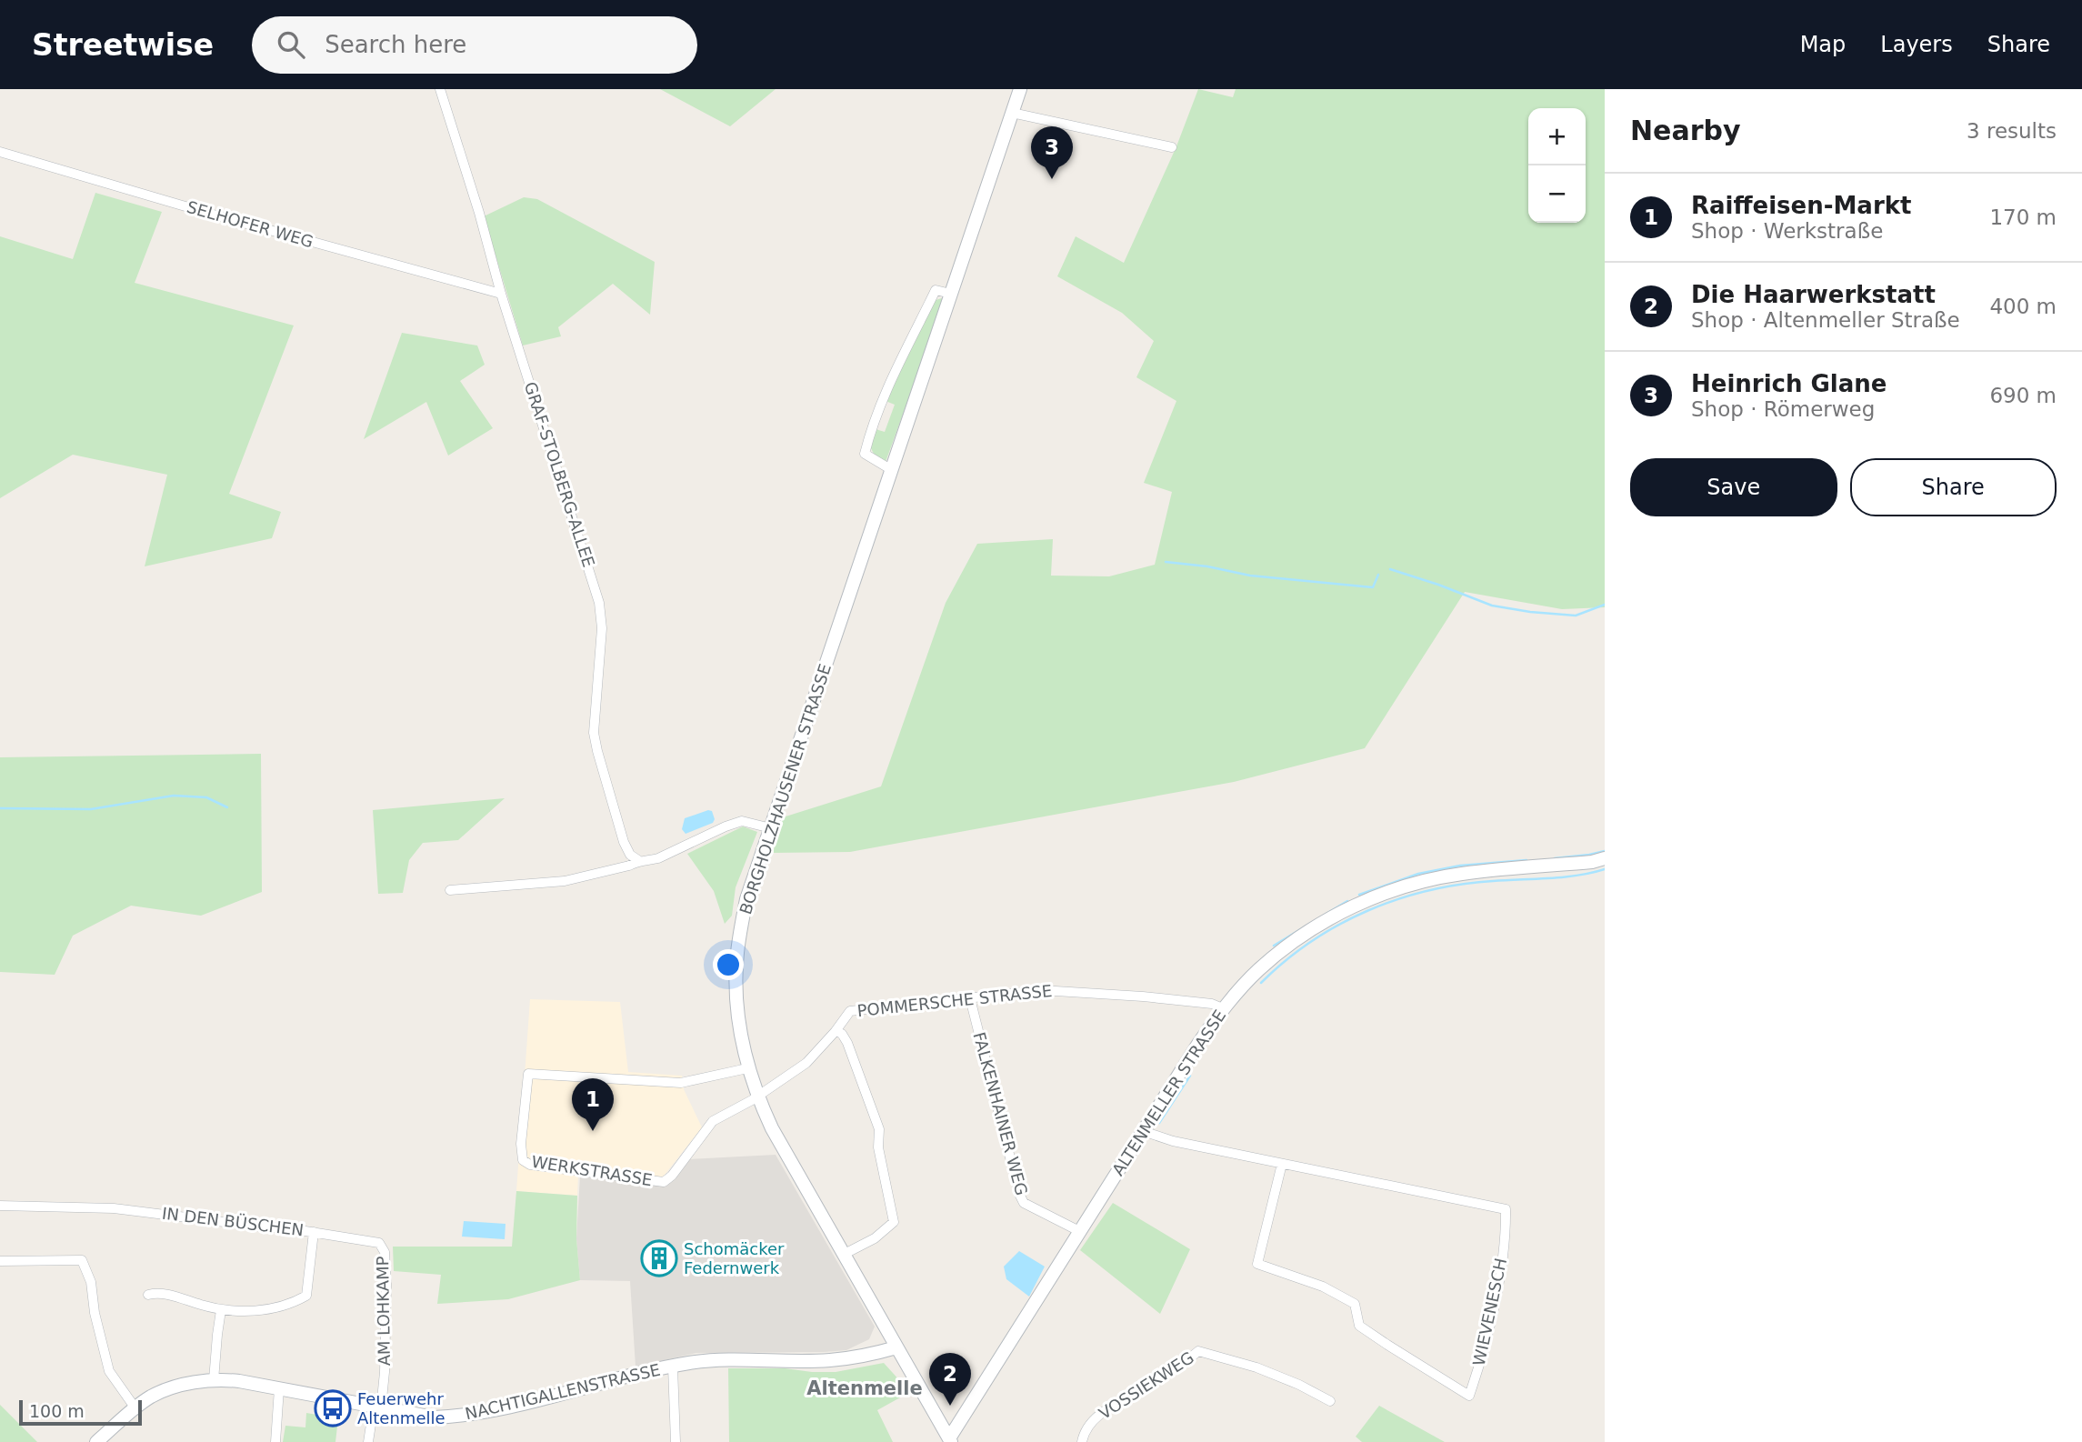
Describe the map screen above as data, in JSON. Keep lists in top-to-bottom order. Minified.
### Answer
{"streets":{"street":["SELHOFER WEG","GRAF-STOLBERG-ALLEE","BORGHOLZHAUSENER STRASSE","POMMERSCHE STRASSE","ALTENMELLER STRASSE","FALKENHAINER WEG","WERKSTRASSE","IN DEN BÜSCHEN","AM LOHKAMP","WIEVENESCH","VOSSIEKWEG","NACHTIGALLENSTRASSE"]},"crossings":[["SELHOFER WEG","GRAF-STOLBERG-ALLEE"],["BORGHOLZHAUSENER STRASSE","POMMERSCHE STRASSE"],["BORGHOLZHAUSENER STRASSE","ALTENMELLER STRASSE"],["BORGHOLZHAUSENER STRASSE","WERKSTRASSE"],["BORGHOLZHAUSENER STRASSE","NACHTIGALLENSTRASSE"],["POMMERSCHE STRASSE","ALTENMELLER STRASSE"],["POMMERSCHE STRASSE","FALKENHAINER WEG"],["POMMERSCHE STRASSE","WERKSTRASSE"],["ALTENMELLER STRASSE","FALKENHAINER WEG"],["ALTENMELLER STRASSE","WIEVENESCH"],["IN DEN BÜSCHEN","AM LOHKAMP"],["AM LOHKAMP","NACHTIGALLENSTRASSE"]],"districts":["Altenmelle"],"places":{"building":["Schomäcker Federnwerk"],"bus stop":["Feuerwehr Altenmelle"]},"scale_bar":"100 m","page":{"header":"Streetwise","search":"Search here","nav":["Map","Layers","Share"],"heading":["Nearby","3 results"],"map_buttons":["+","−"],"pins":["3","1","2"],"list":[{"mark":"1","name":"Raiffeisen-Markt","note":"Shop · Werkstraße","value":"170 m"},{"mark":"2","name":"Die Haarwerkstatt","note":"Shop · Altenmeller Straße","value":"400 m"},{"mark":"3","name":"Heinrich Glane","note":"Shop · Römerweg","value":"690 m"}],"buttons":["Save","Share"],"scale":"100 m"}}
